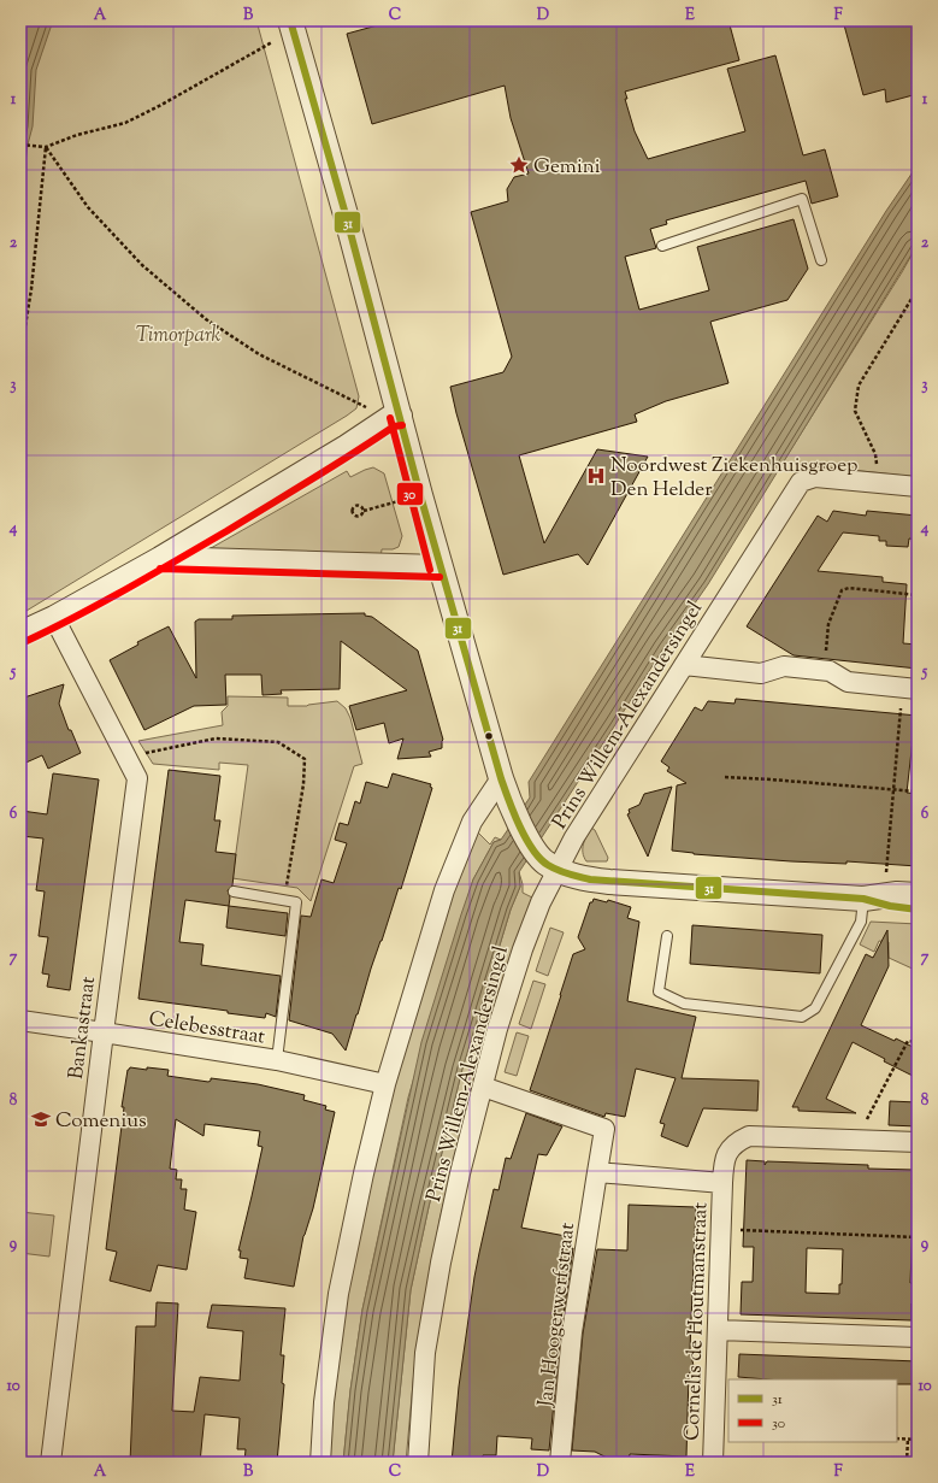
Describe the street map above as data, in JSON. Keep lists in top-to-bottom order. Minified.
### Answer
{"streets":{"street":["Prins Willem-Alexandersingel","Celebesstraat","Bankastraat","Jan Hoogerwerfstraat","Cornelis de Houtmanstraat"]},"crossings":[["Prins Willem-Alexandersingel","Jan Hoogerwerfstraat"],["Celebesstraat","Bankastraat"]],"parks":["Timorpark"],"places":{"place":["Gemini"],"hospital":["Noordwest Ziekenhuisgroep Den Helder"],"school or university":["Comenius"]},"lines":["transit line 31","transit line 30"],"legend":["31","30"],"grid":{"columns":["A","B","C","D","E","F"],"rows":["1","2","3","4","5","6","7","8","9","10"]}}
